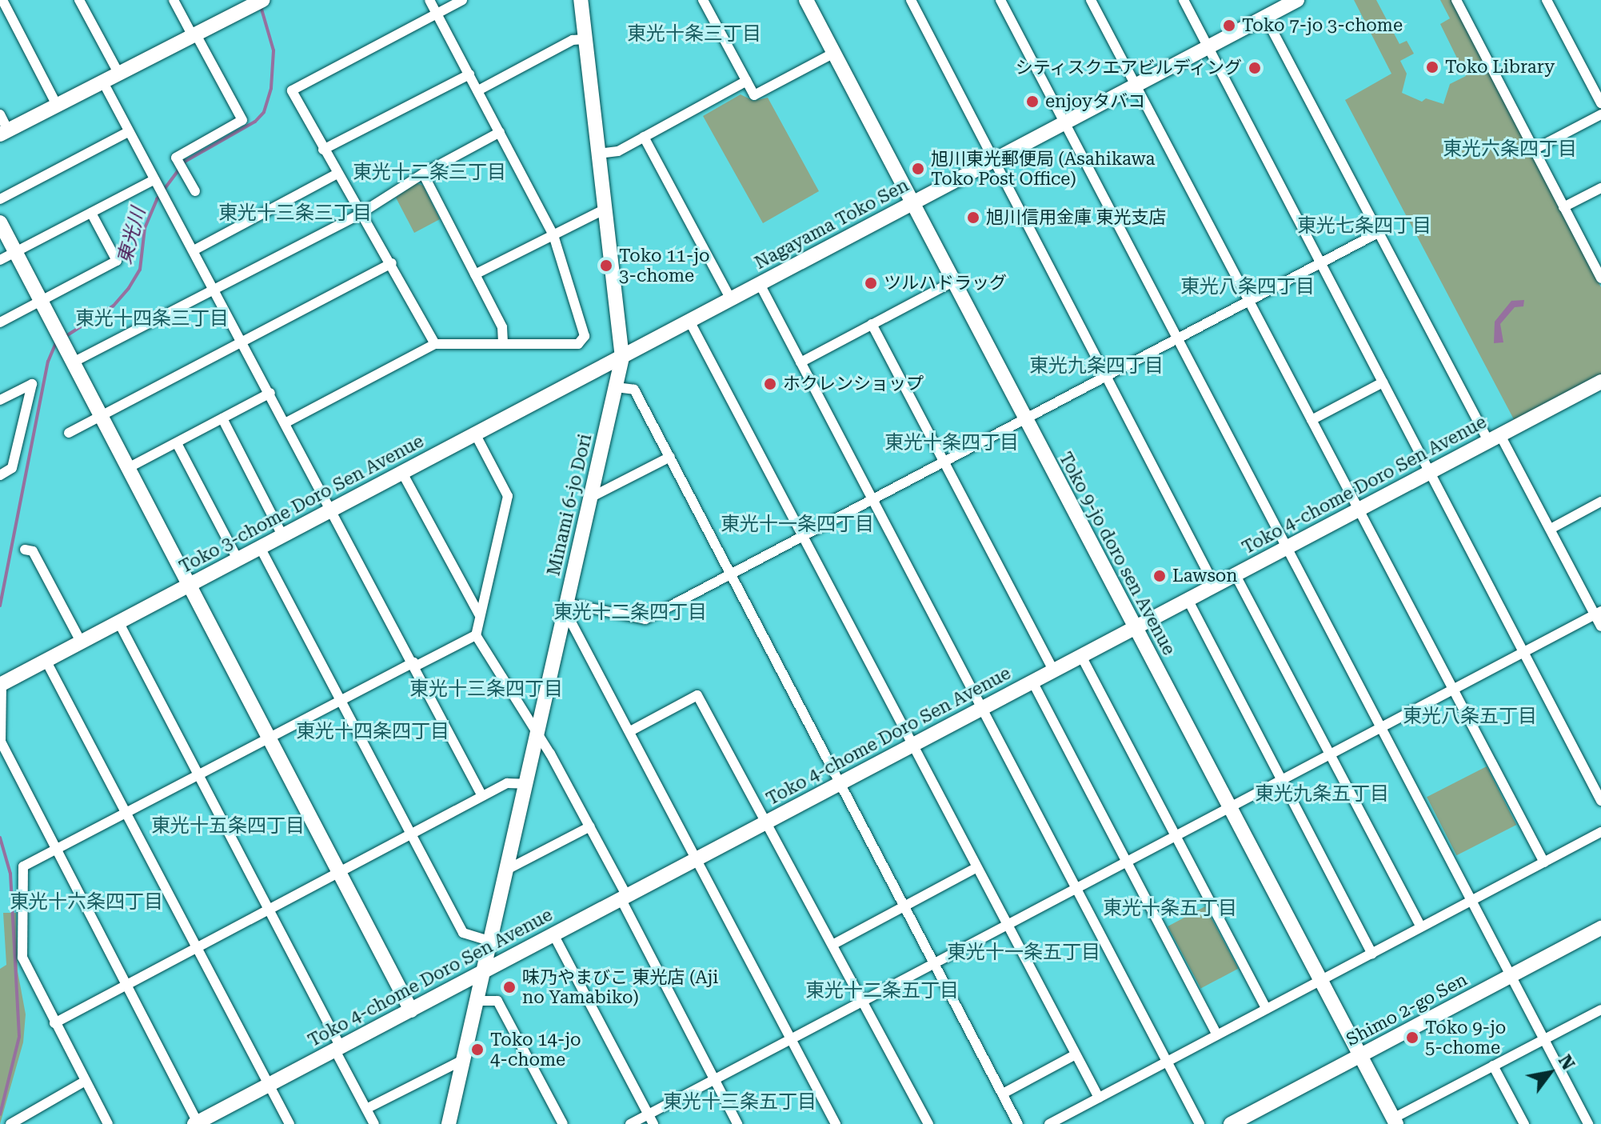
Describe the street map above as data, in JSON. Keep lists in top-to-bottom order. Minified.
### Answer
{"streets":{"street":["Nagayama Toko Sen","Toko 4-chome Doro Sen Avenue","Toko 3-chome Doro Sen Avenue","Minami 6-jo Dori","Toko 9-jo doro sen Avenue","Shimo 2-go Sen"]},"crossings":[["Nagayama Toko Sen","Toko 3-chome Doro Sen Avenue"],["Nagayama Toko Sen","Minami 6-jo Dori"],["Nagayama Toko Sen","Toko 9-jo doro sen Avenue"],["Toko 4-chome Doro Sen Avenue","Minami 6-jo Dori"],["Toko 4-chome Doro Sen Avenue","Toko 9-jo doro sen Avenue"],["Toko 3-chome Doro Sen Avenue","Minami 6-jo Dori"],["Toko 9-jo doro sen Avenue","Shimo 2-go Sen"]],"districts":["東光十条三丁目","東光六条四丁目","東光十二条三丁目","東光十三条三丁目","東光七条四丁目","東光八条四丁目","東光十四条三丁目","東光九条四丁目","東光十条四丁目","東光十一条四丁目","東光十二条四丁目","東光十三条四丁目","東光八条五丁目","東光十四条四丁目","東光九条五丁目","東光十五条四丁目","東光十六条四丁目","東光十条五丁目","東光十一条五丁目","東光十二条五丁目","東光十三条五丁目"],"water":["東光川"],"places":["Toko 7-jo 3-chome","Toko Library","シティスクエアビルディング","enjoyタバコ","旭川東光郵便局 (Asahikawa Toko Post Office)","旭川信用金庫 東光支店","Toko 11-jo 3-chome","ツルハドラッグ","ホクレンショップ","Lawson","味乃やまびこ 東光店 (Aji no Yamabiko)","Toko 9-jo 5-chome","Toko 14-jo 4-chome"],"north":"top right"}
